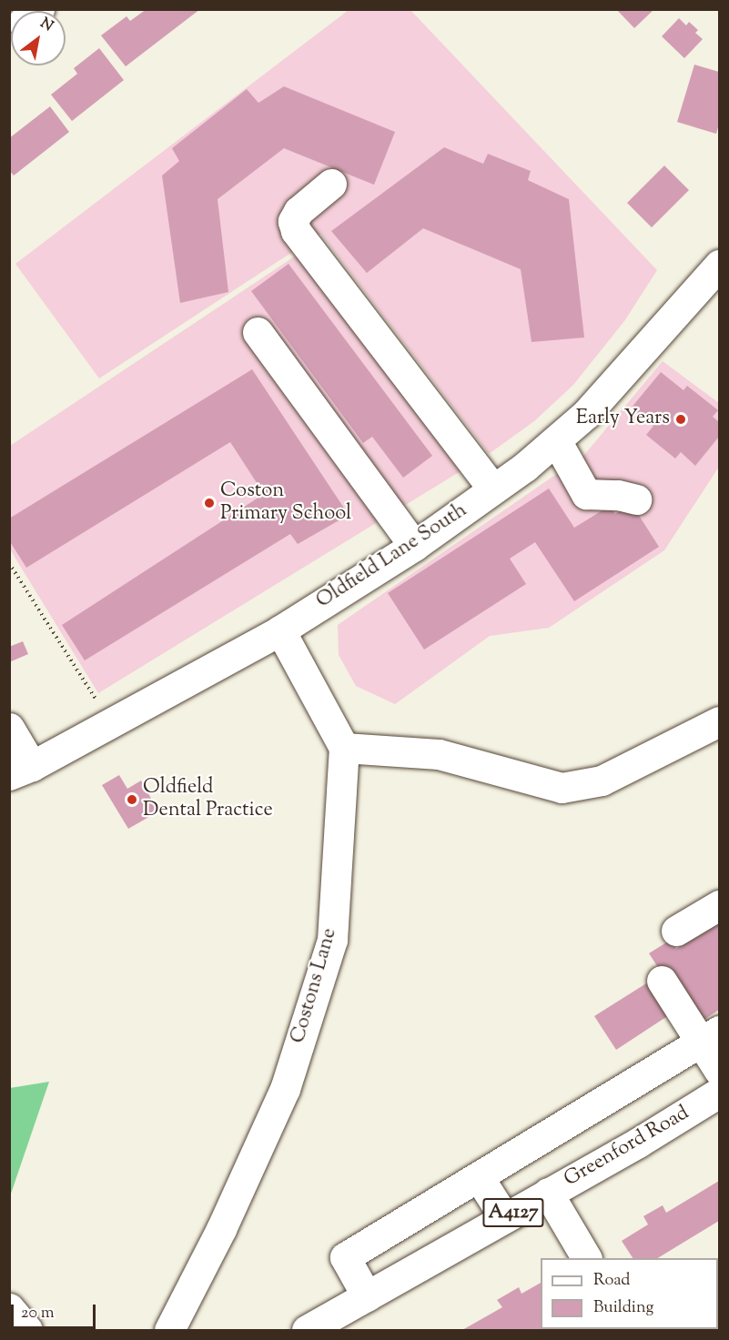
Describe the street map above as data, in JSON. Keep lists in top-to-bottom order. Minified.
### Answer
{"streets":{"street":["Oldfield Lane South","Costons Lane","Greenford Road","A4127"]},"places":["Early Years","Coston Primary School","Oldfield Dental Practice"],"legend":["Road","Building"],"scale_bar":"20 m","north":"top right"}
